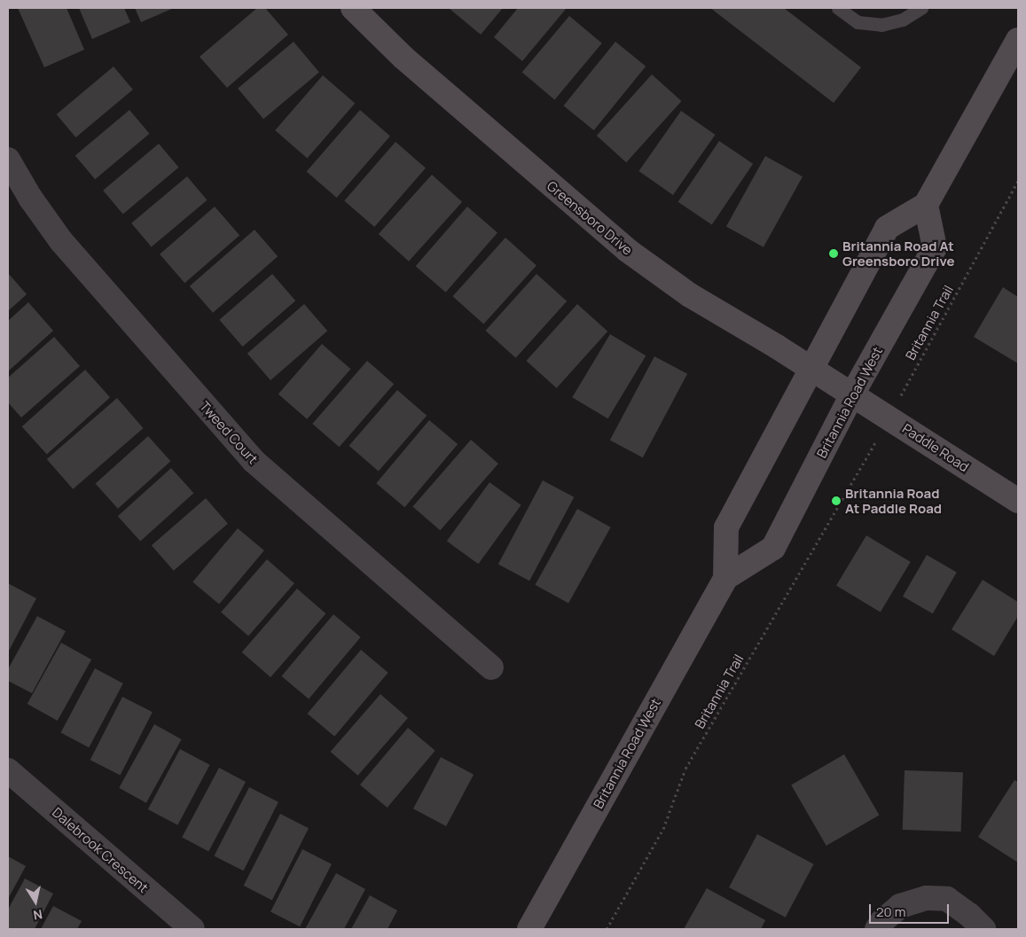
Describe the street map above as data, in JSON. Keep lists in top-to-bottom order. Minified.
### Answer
{"streets":{"main road":["Greensboro Drive","Britannia Road West","Paddle Road"],"street":["Tweed Court","Dalebrook Crescent"],"path":["Britannia Trail"]},"crossings":[["Greensboro Drive","Britannia Road West"],["Greensboro Drive","Paddle Road"],["Britannia Road West","Paddle Road"]],"places":["Britannia Road At Greensboro Drive","Britannia Road At Paddle Road"],"scale_bar":"20 m","north":"bottom"}
